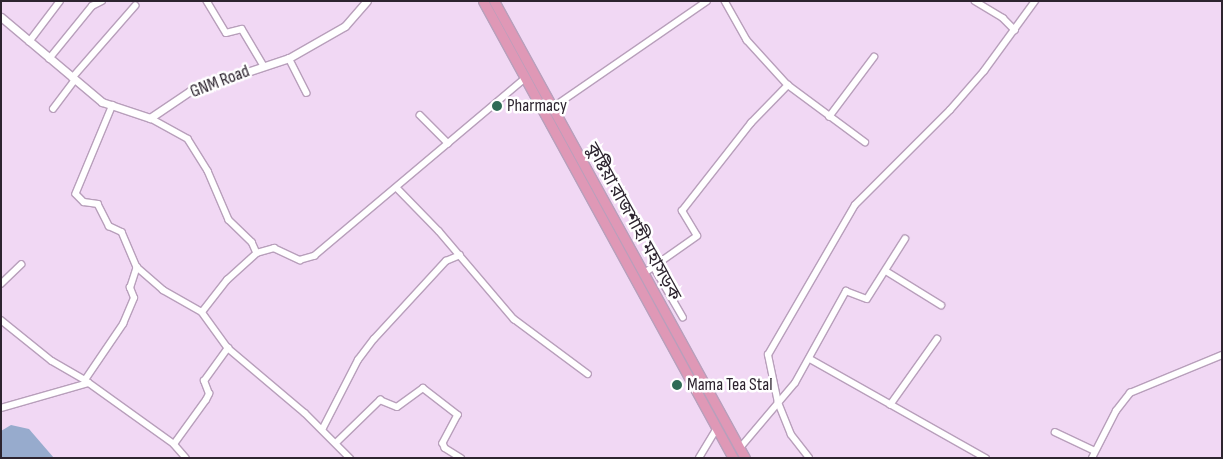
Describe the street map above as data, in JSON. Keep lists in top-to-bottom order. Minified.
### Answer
{"streets":{"highway":["কুষ্টিয়া রাজশাহী মহাসড়ক"],"street":["GNM Road"]},"places":["Pharmacy","Mama Tea Stal"]}
